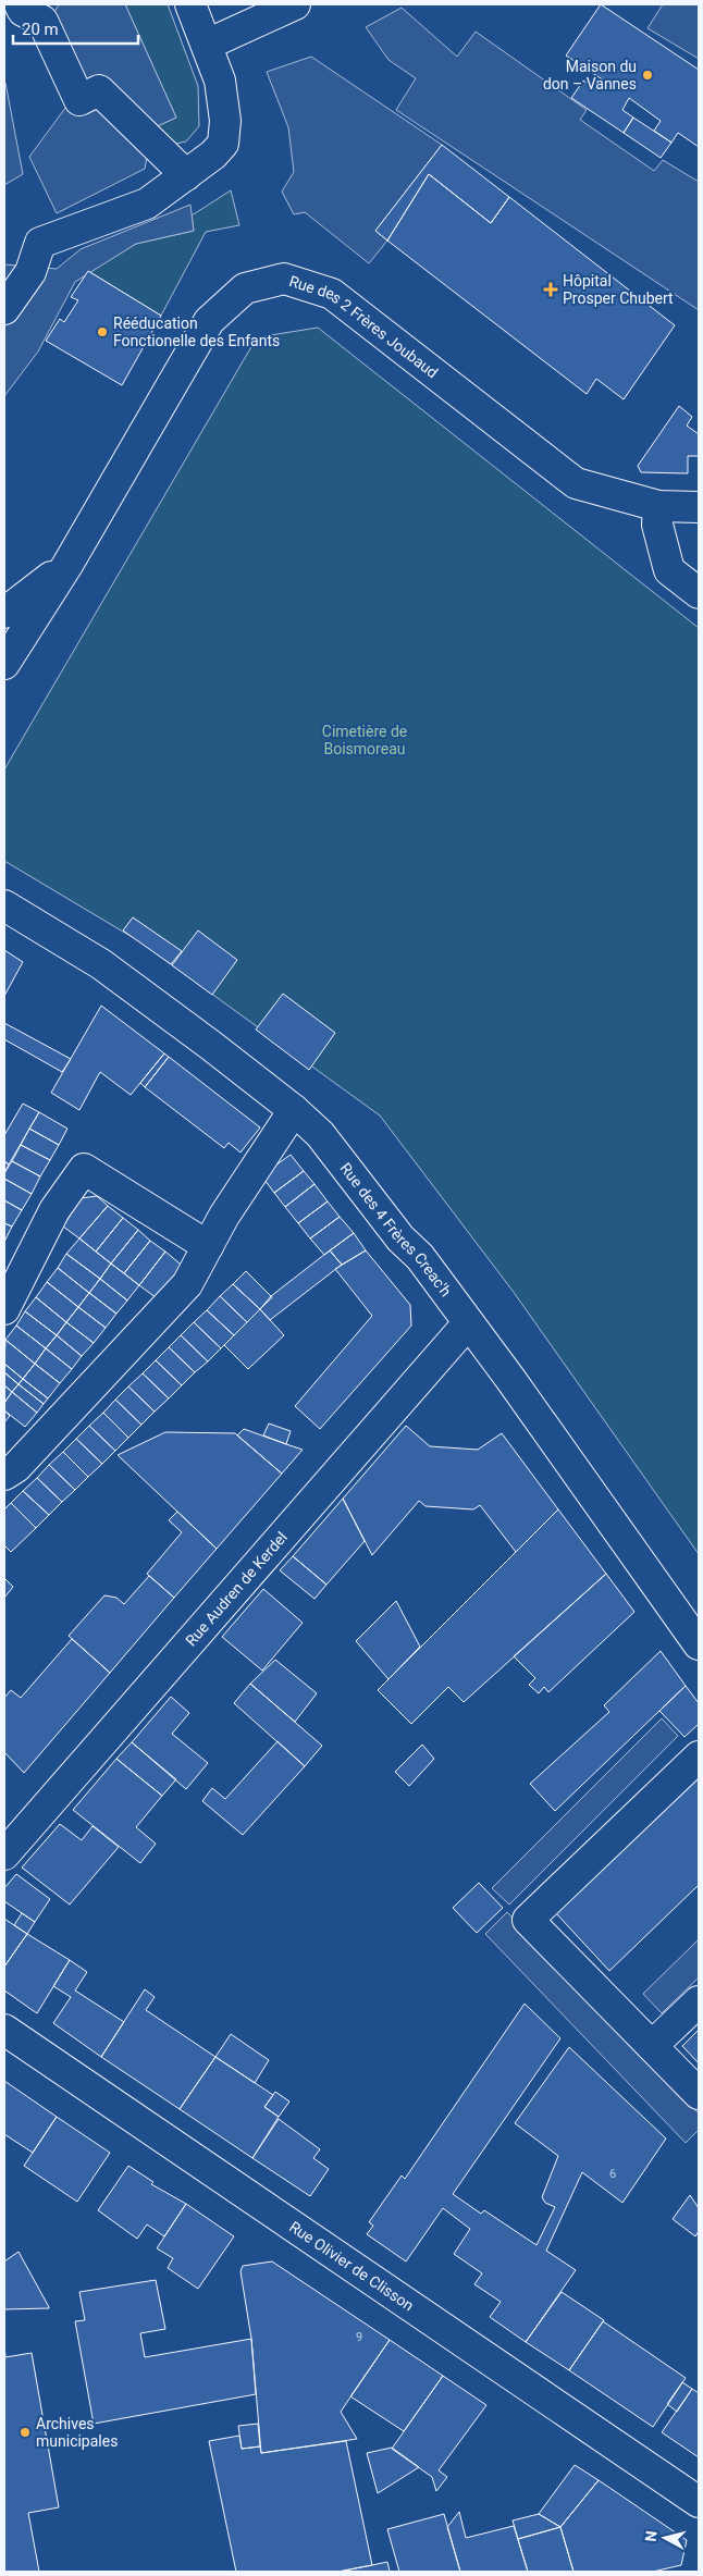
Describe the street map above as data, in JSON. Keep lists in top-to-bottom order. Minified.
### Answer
{"streets":{"street":["Rue des 2 Frères Joubaud","Rue des 4 Frères Creac'h","Rue Audren de Kerdel","Rue Olivier de Clisson"]},"crossings":[["Rue des 4 Frères Creac'h","Rue Audren de Kerdel"]],"parks":["Cimetière de Boismoreau"],"places":{"other":["Maison du don – Vannes","Rééducation Fonctionelle des Enfants","Archives municipales"],"health":["Hôpital Prosper Chubert"]},"house_numbers":["6","9"],"scale_bar":"20 m","north":"left"}
